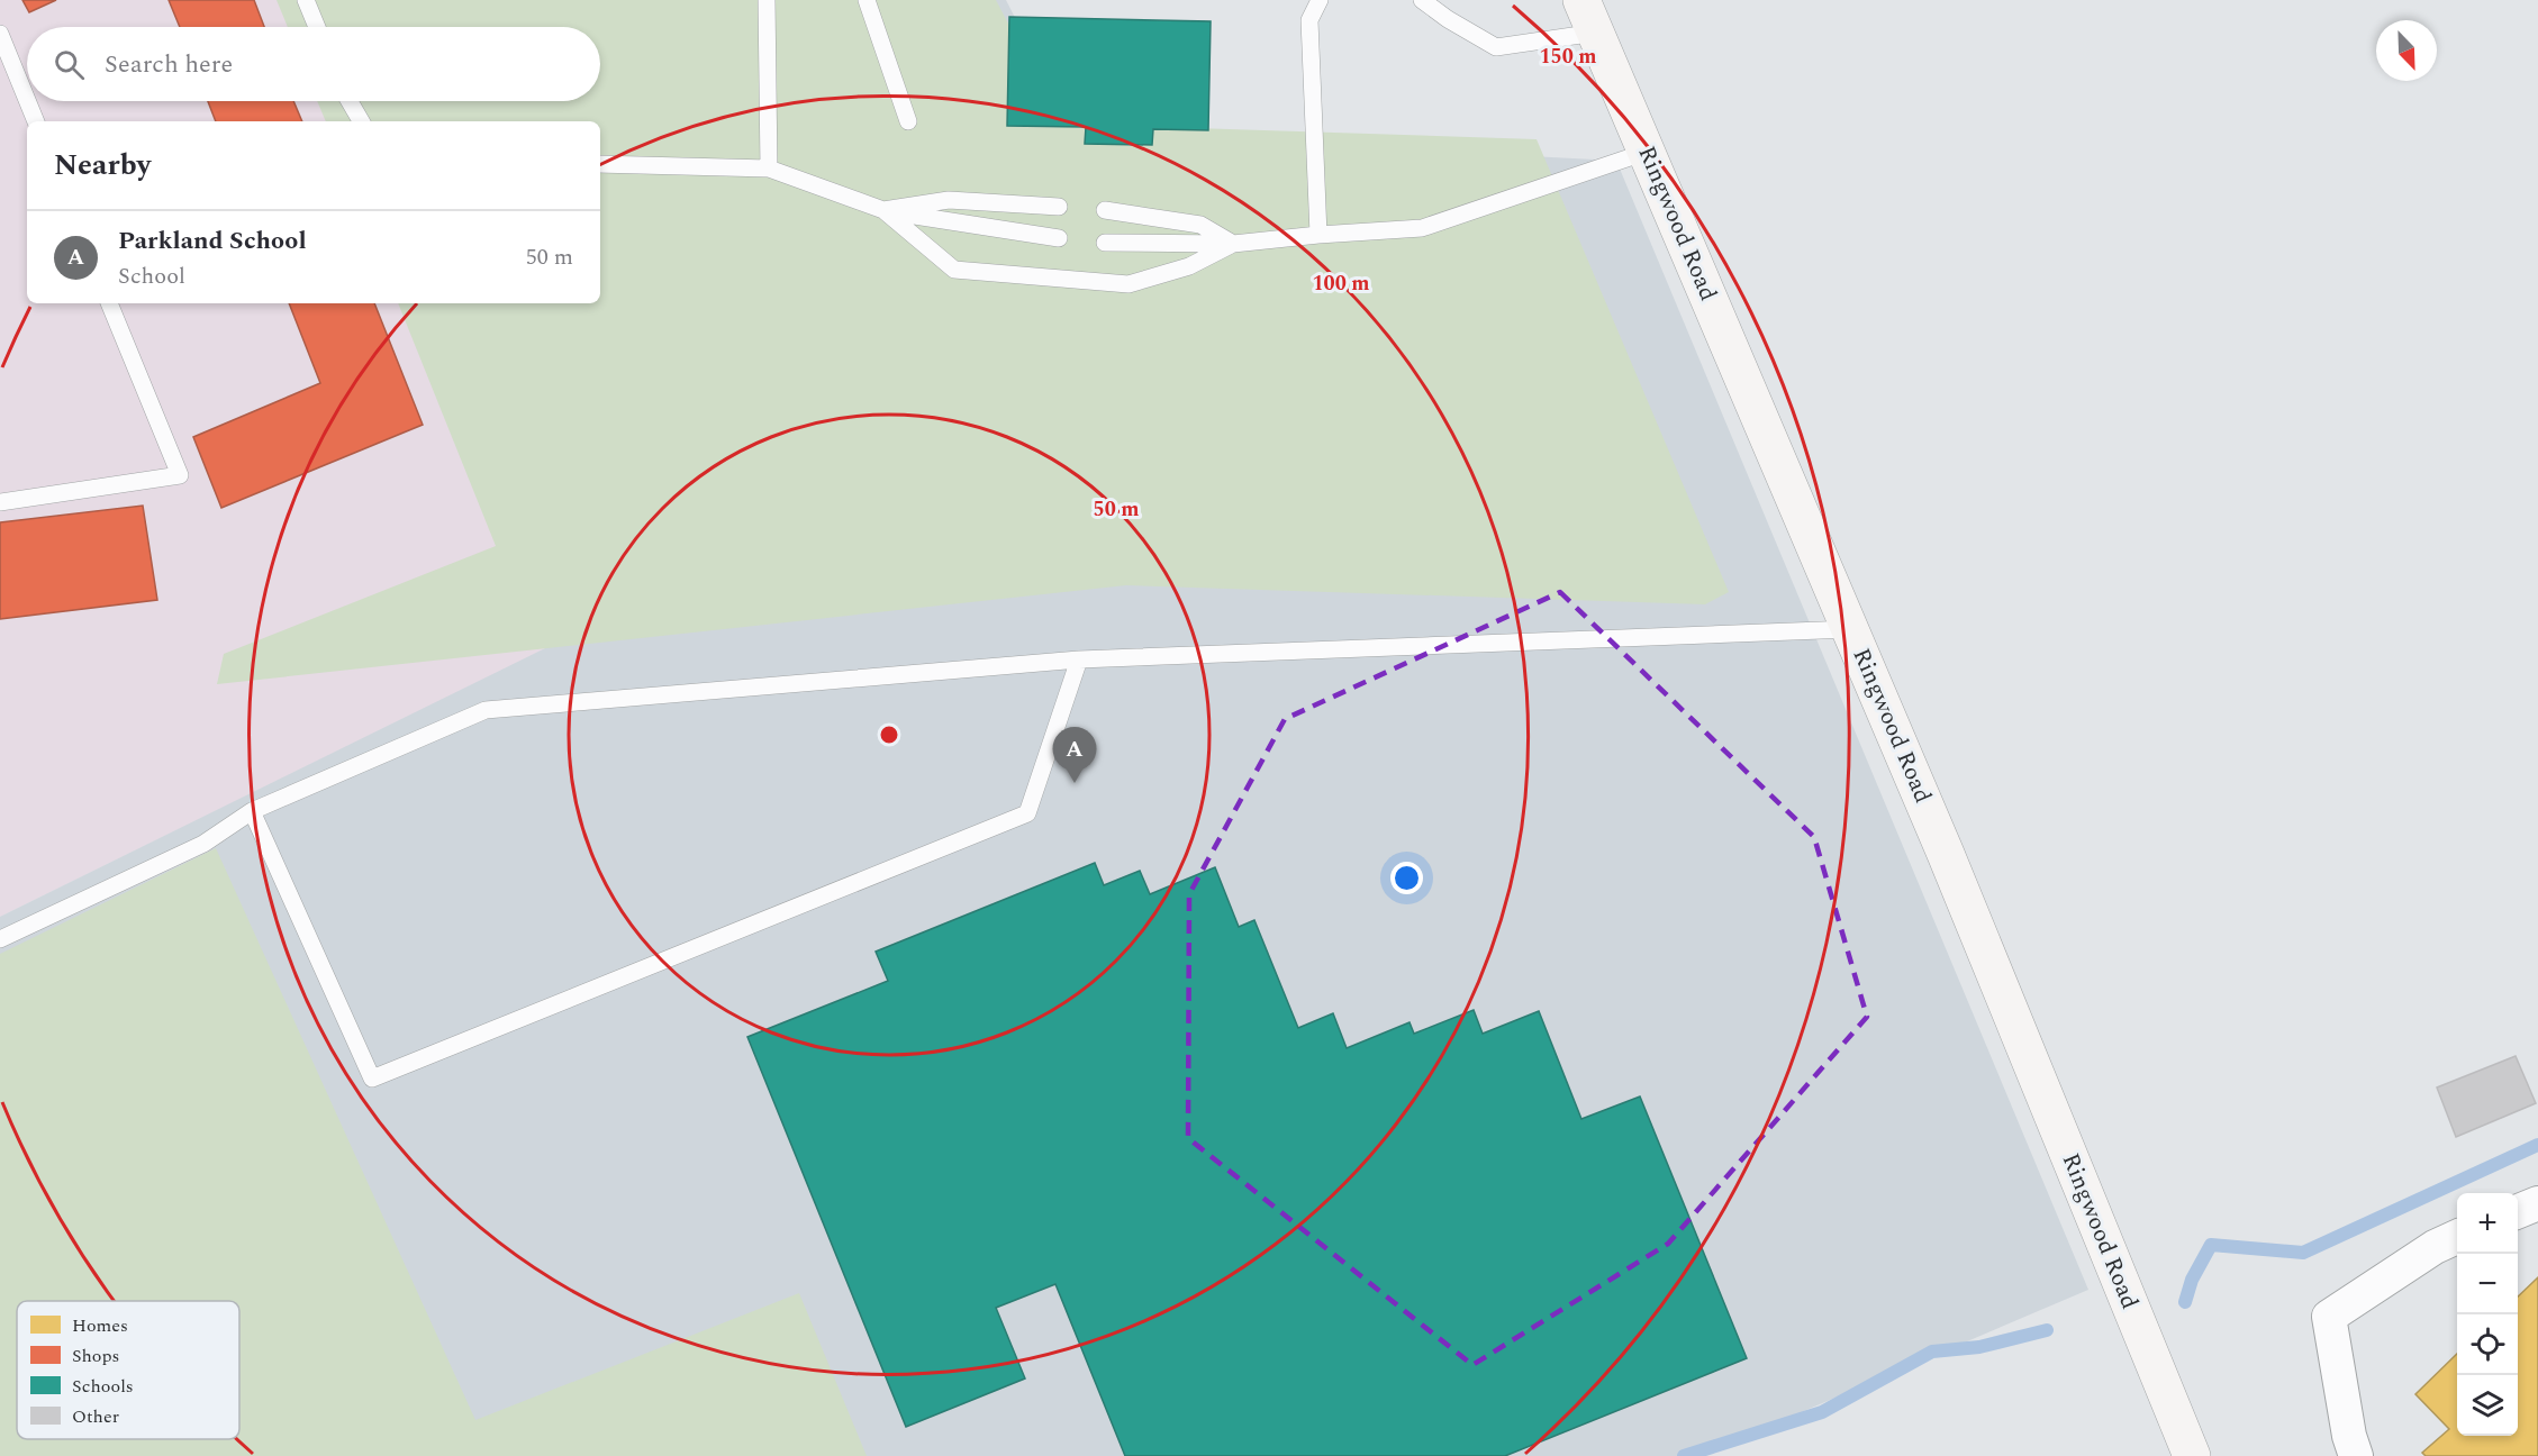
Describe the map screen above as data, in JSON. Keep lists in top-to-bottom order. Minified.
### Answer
{"streets":{"street":["Ringwood Road"]},"legend":["Homes","Shops","Schools","Other"],"north":"bottom right","page":{"search":"Search here","heading":"Nearby","list":[{"mark":"A","name":"Parkland School","note":"School","value":"50 m"}],"pins":"A","map_buttons":["+","−"]},"rings":["150 m","100 m","50 m"]}
